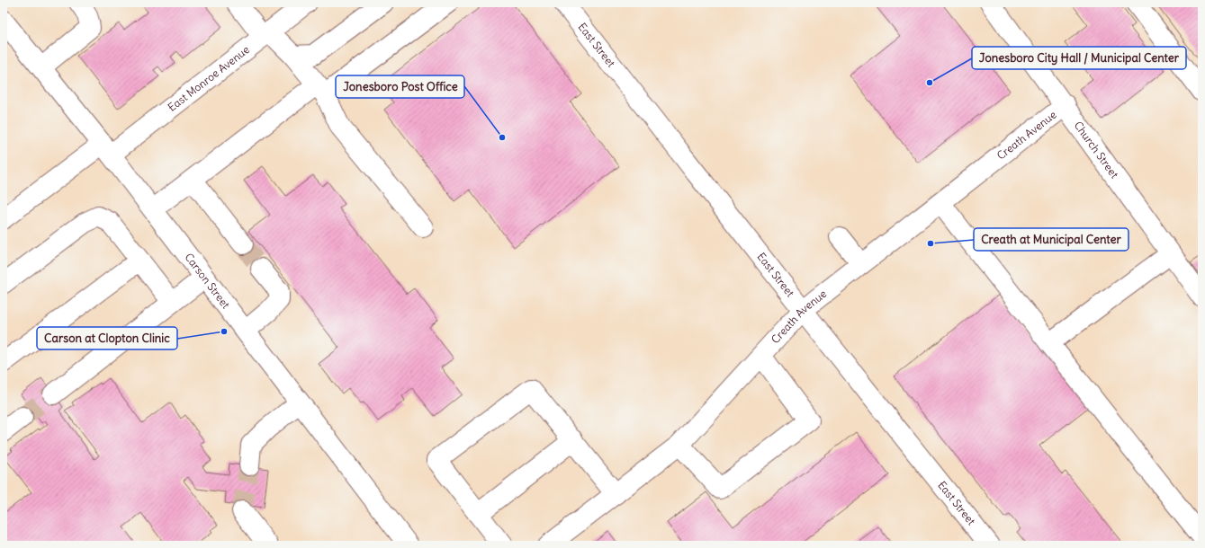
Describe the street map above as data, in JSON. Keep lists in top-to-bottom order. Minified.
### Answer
{"streets":{"street":["East Street","East Monroe Avenue","Creath Avenue","Church Street","Carson Street"]},"crossings":[["East Street","Creath Avenue"],["East Monroe Avenue","Carson Street"],["Creath Avenue","Church Street"]],"places":["Jonesboro City Hall / Municipal Center","Jonesboro Post Office","Creath at Municipal Center","Carson at Clopton Clinic"]}
